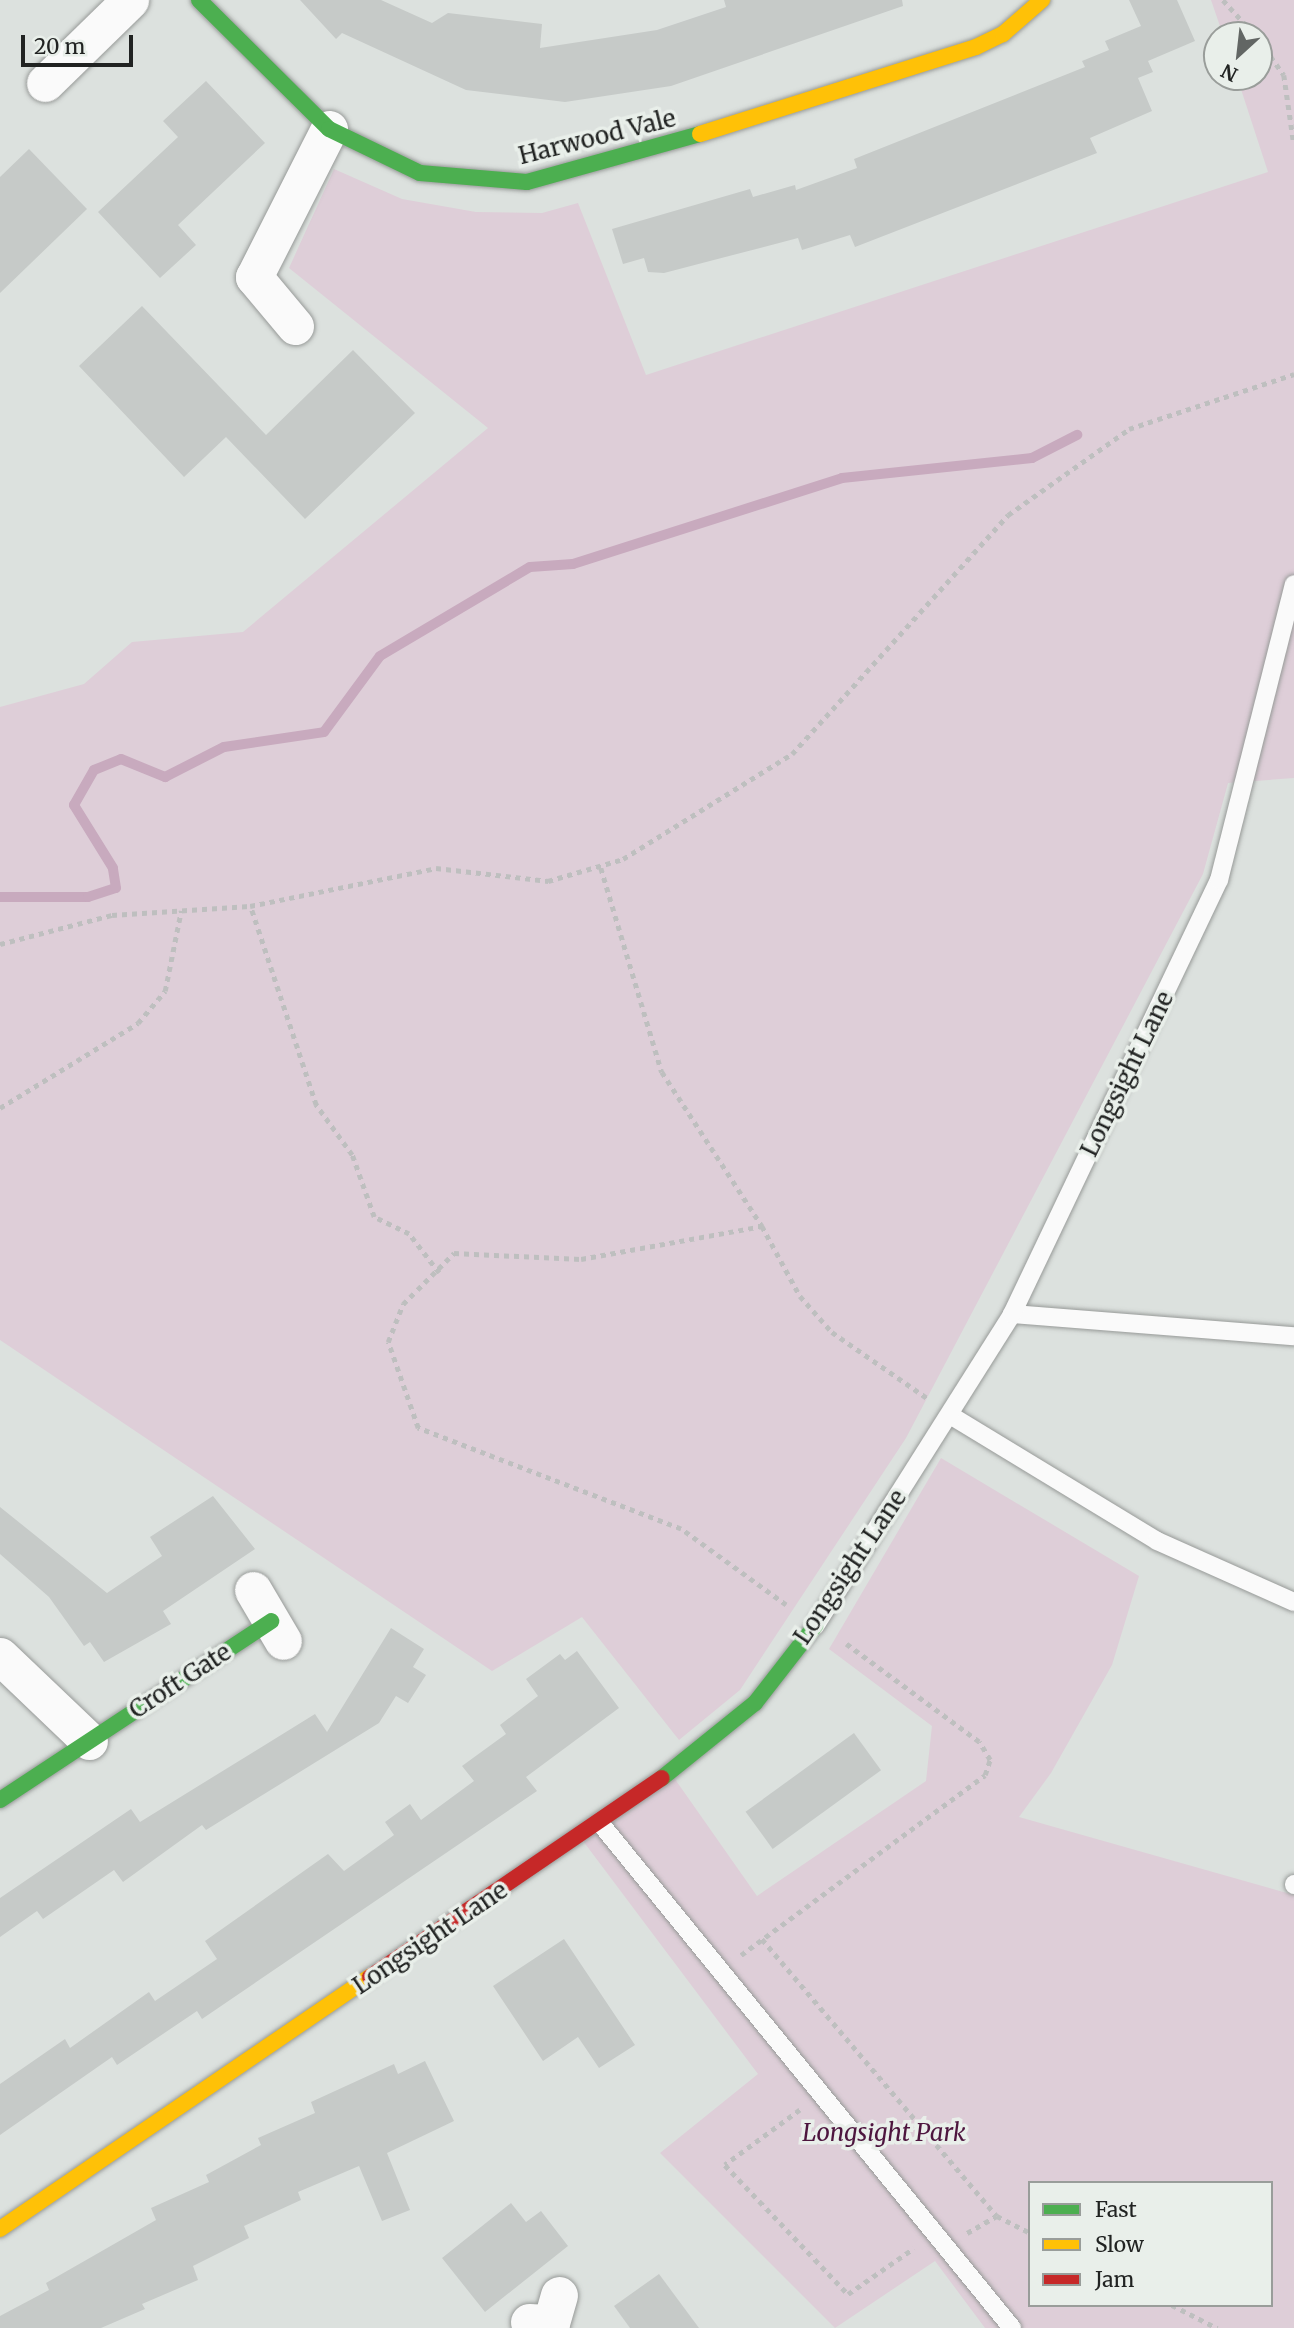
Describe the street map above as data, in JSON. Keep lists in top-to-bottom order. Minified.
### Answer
{"streets":{"street":["Harwood Vale","Longsight Lane","Croft Gate"]},"parks":["Longsight Park"],"legend":["Fast","Slow","Jam"],"scale_bar":"20 m","north":"bottom left"}
